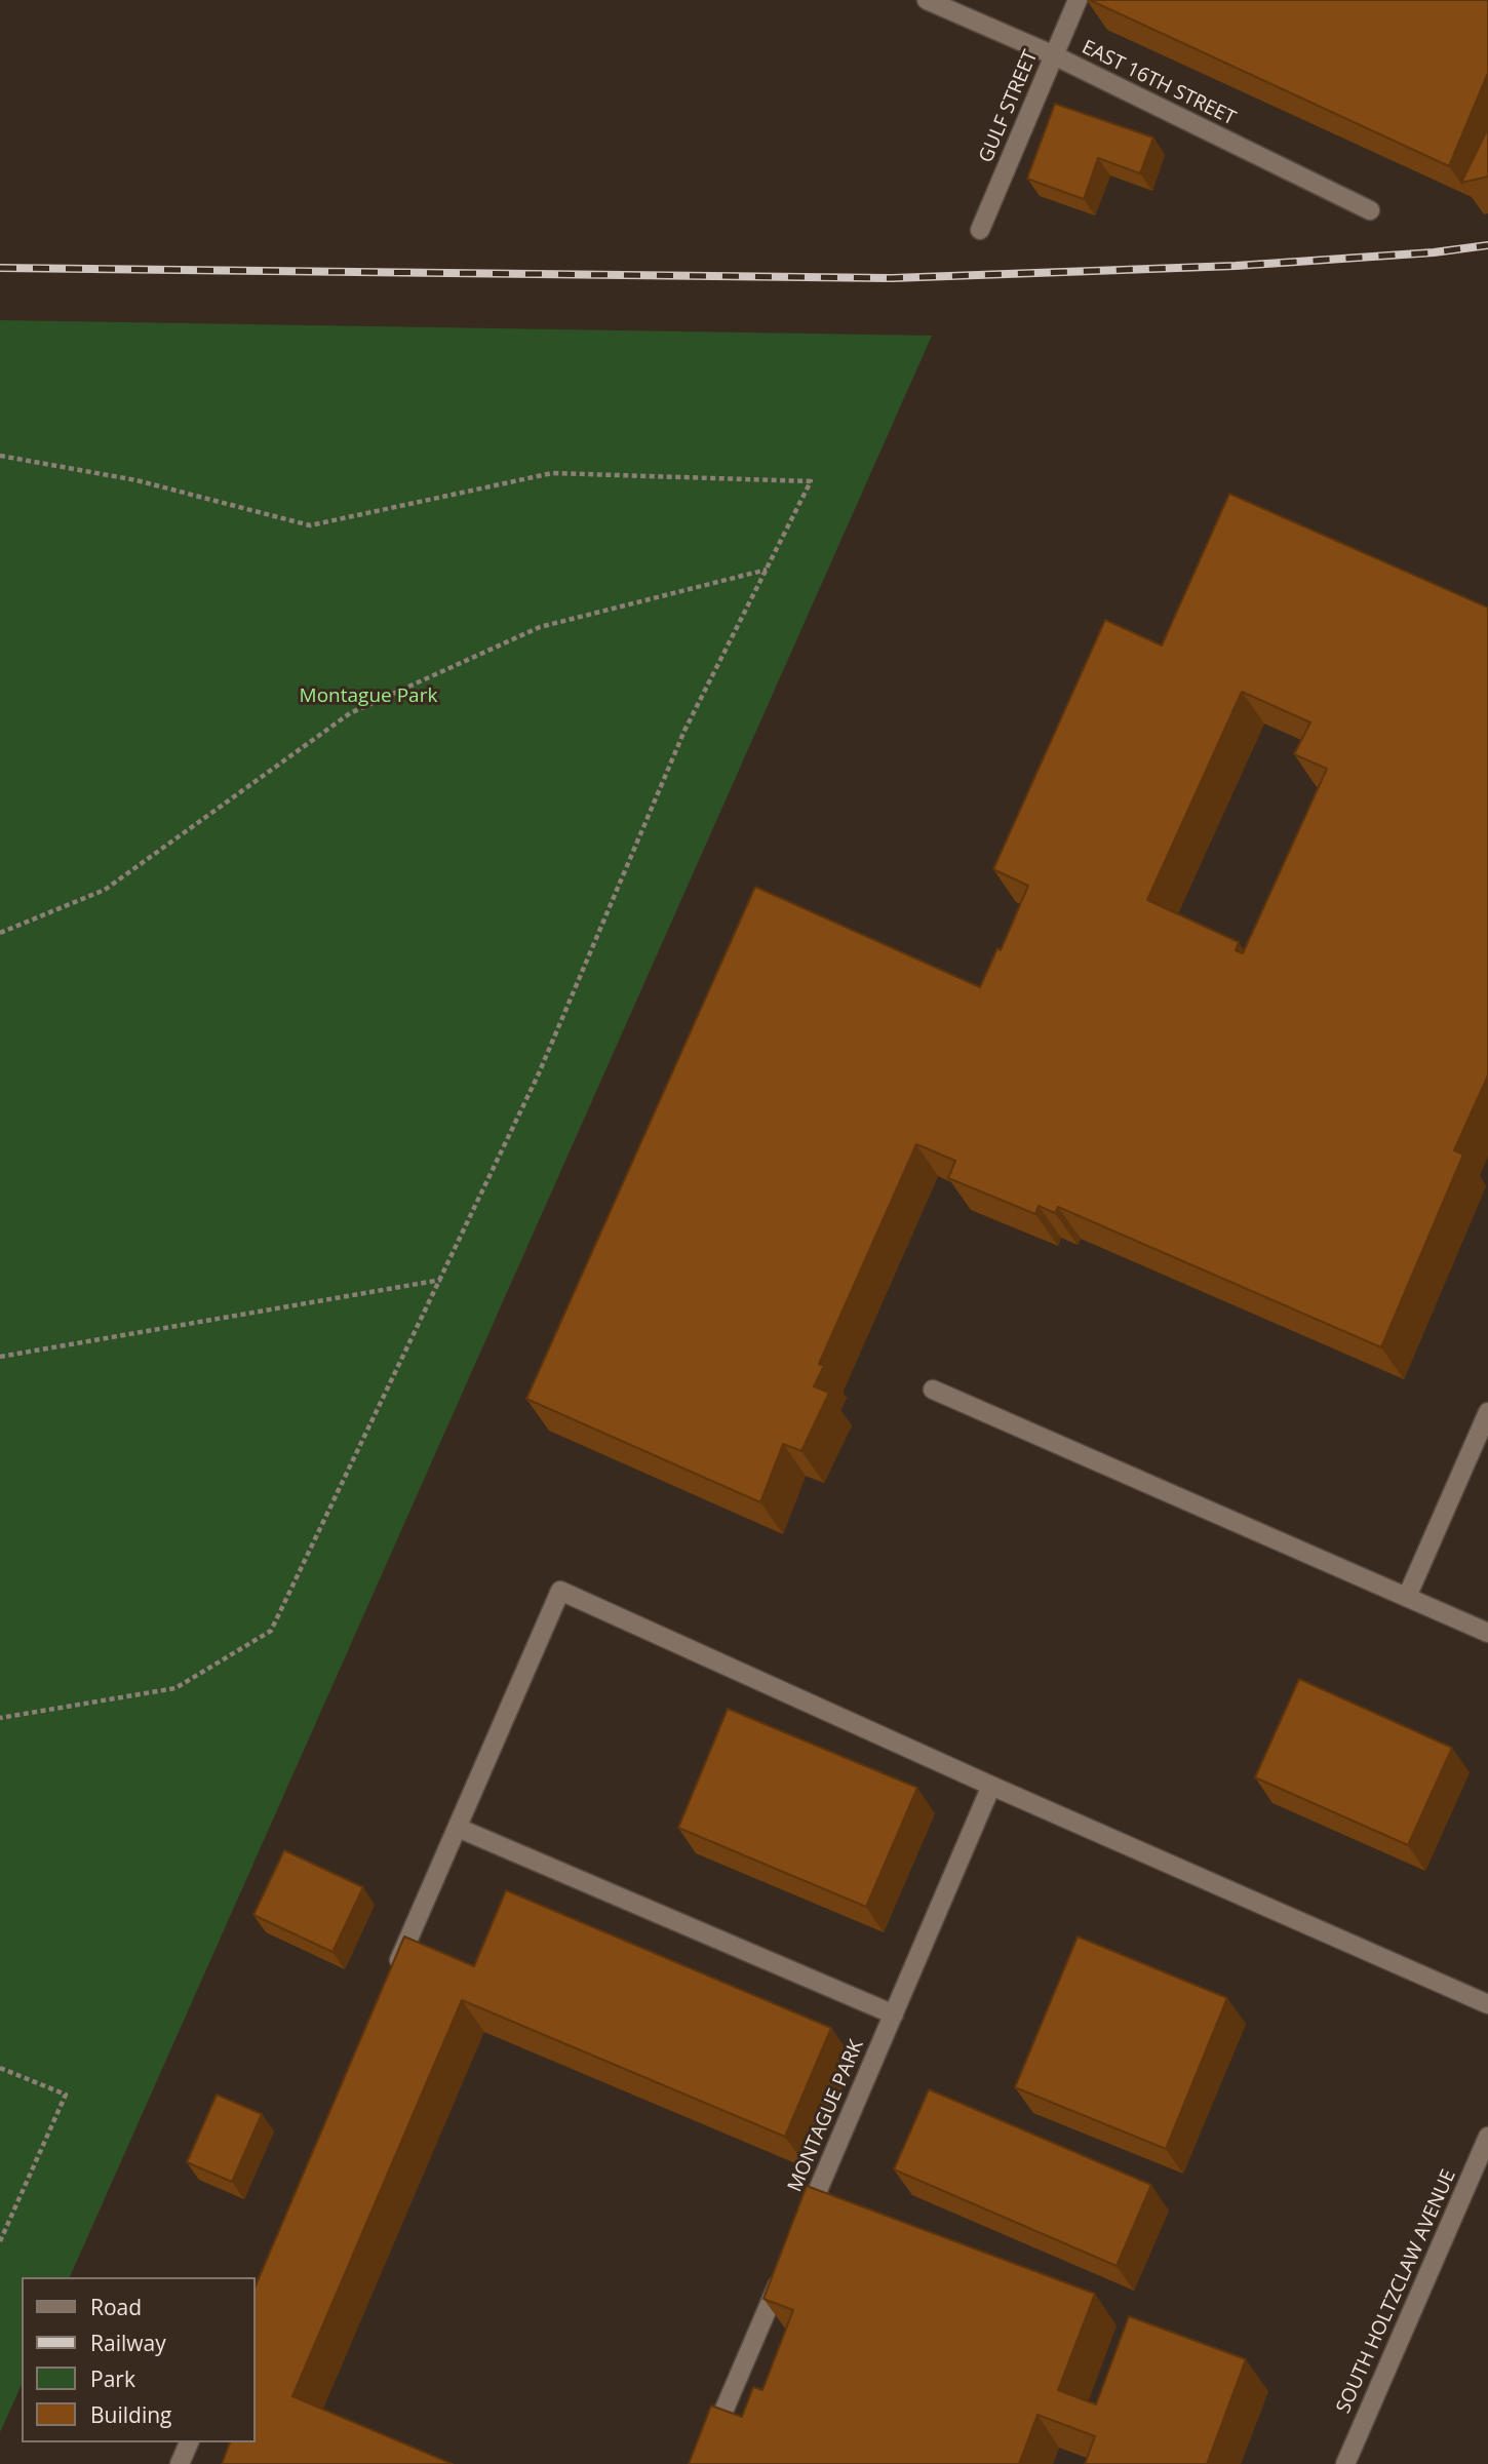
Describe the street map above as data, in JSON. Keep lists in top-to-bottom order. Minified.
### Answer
{"streets":{"street":["EAST 16TH STREET","GULF STREET","MONTAGUE PARK","SOUTH HOLTZCLAW AVENUE"]},"crossings":[["EAST 16TH STREET","GULF STREET"]],"parks":["Montague Park"],"legend":["Road","Railway","Park","Building"]}
